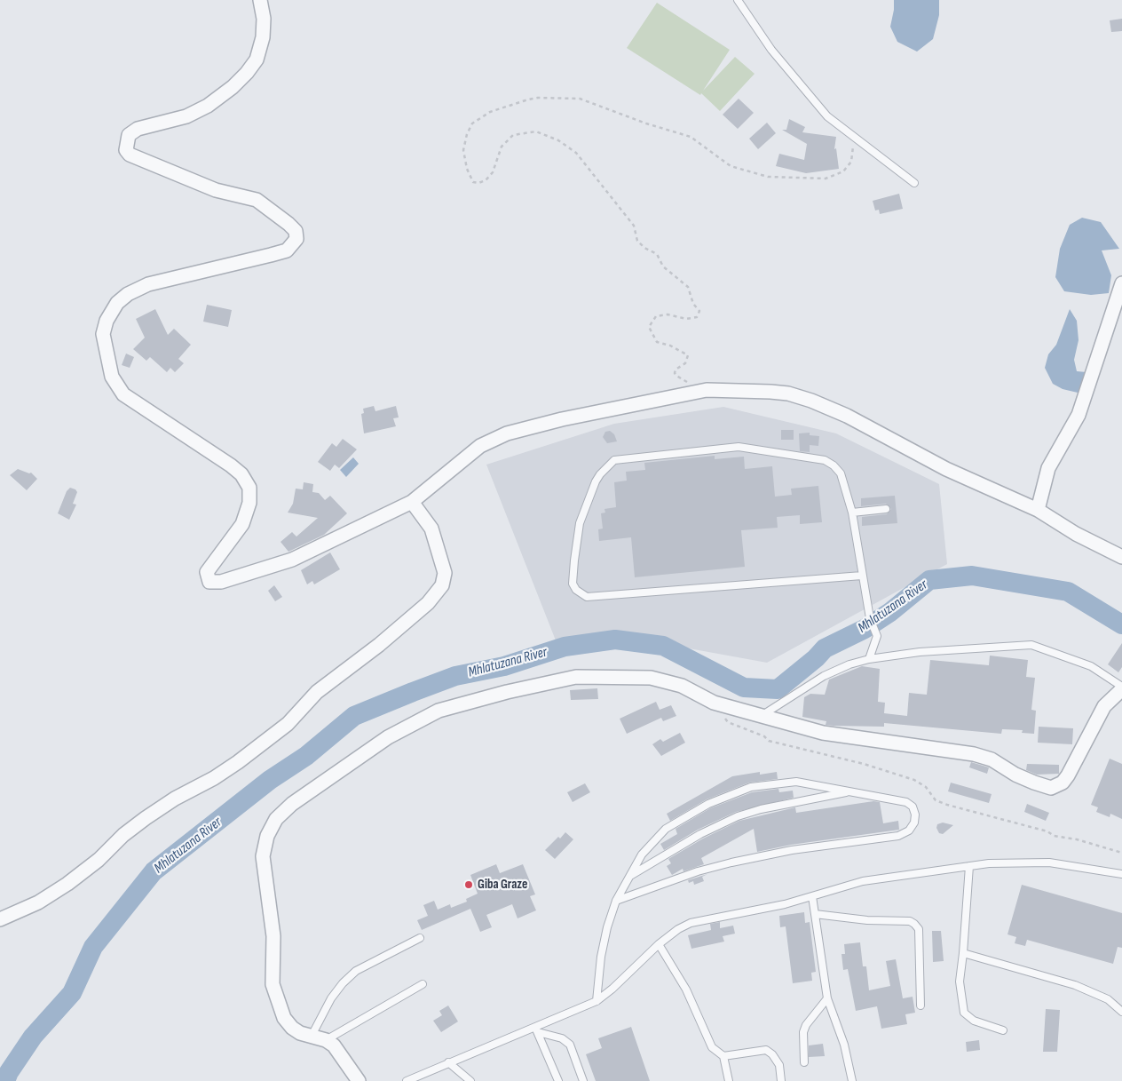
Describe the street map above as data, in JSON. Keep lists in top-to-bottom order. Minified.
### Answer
{"water":["Mhlatuzana River"],"places":["Giba Graze"]}
